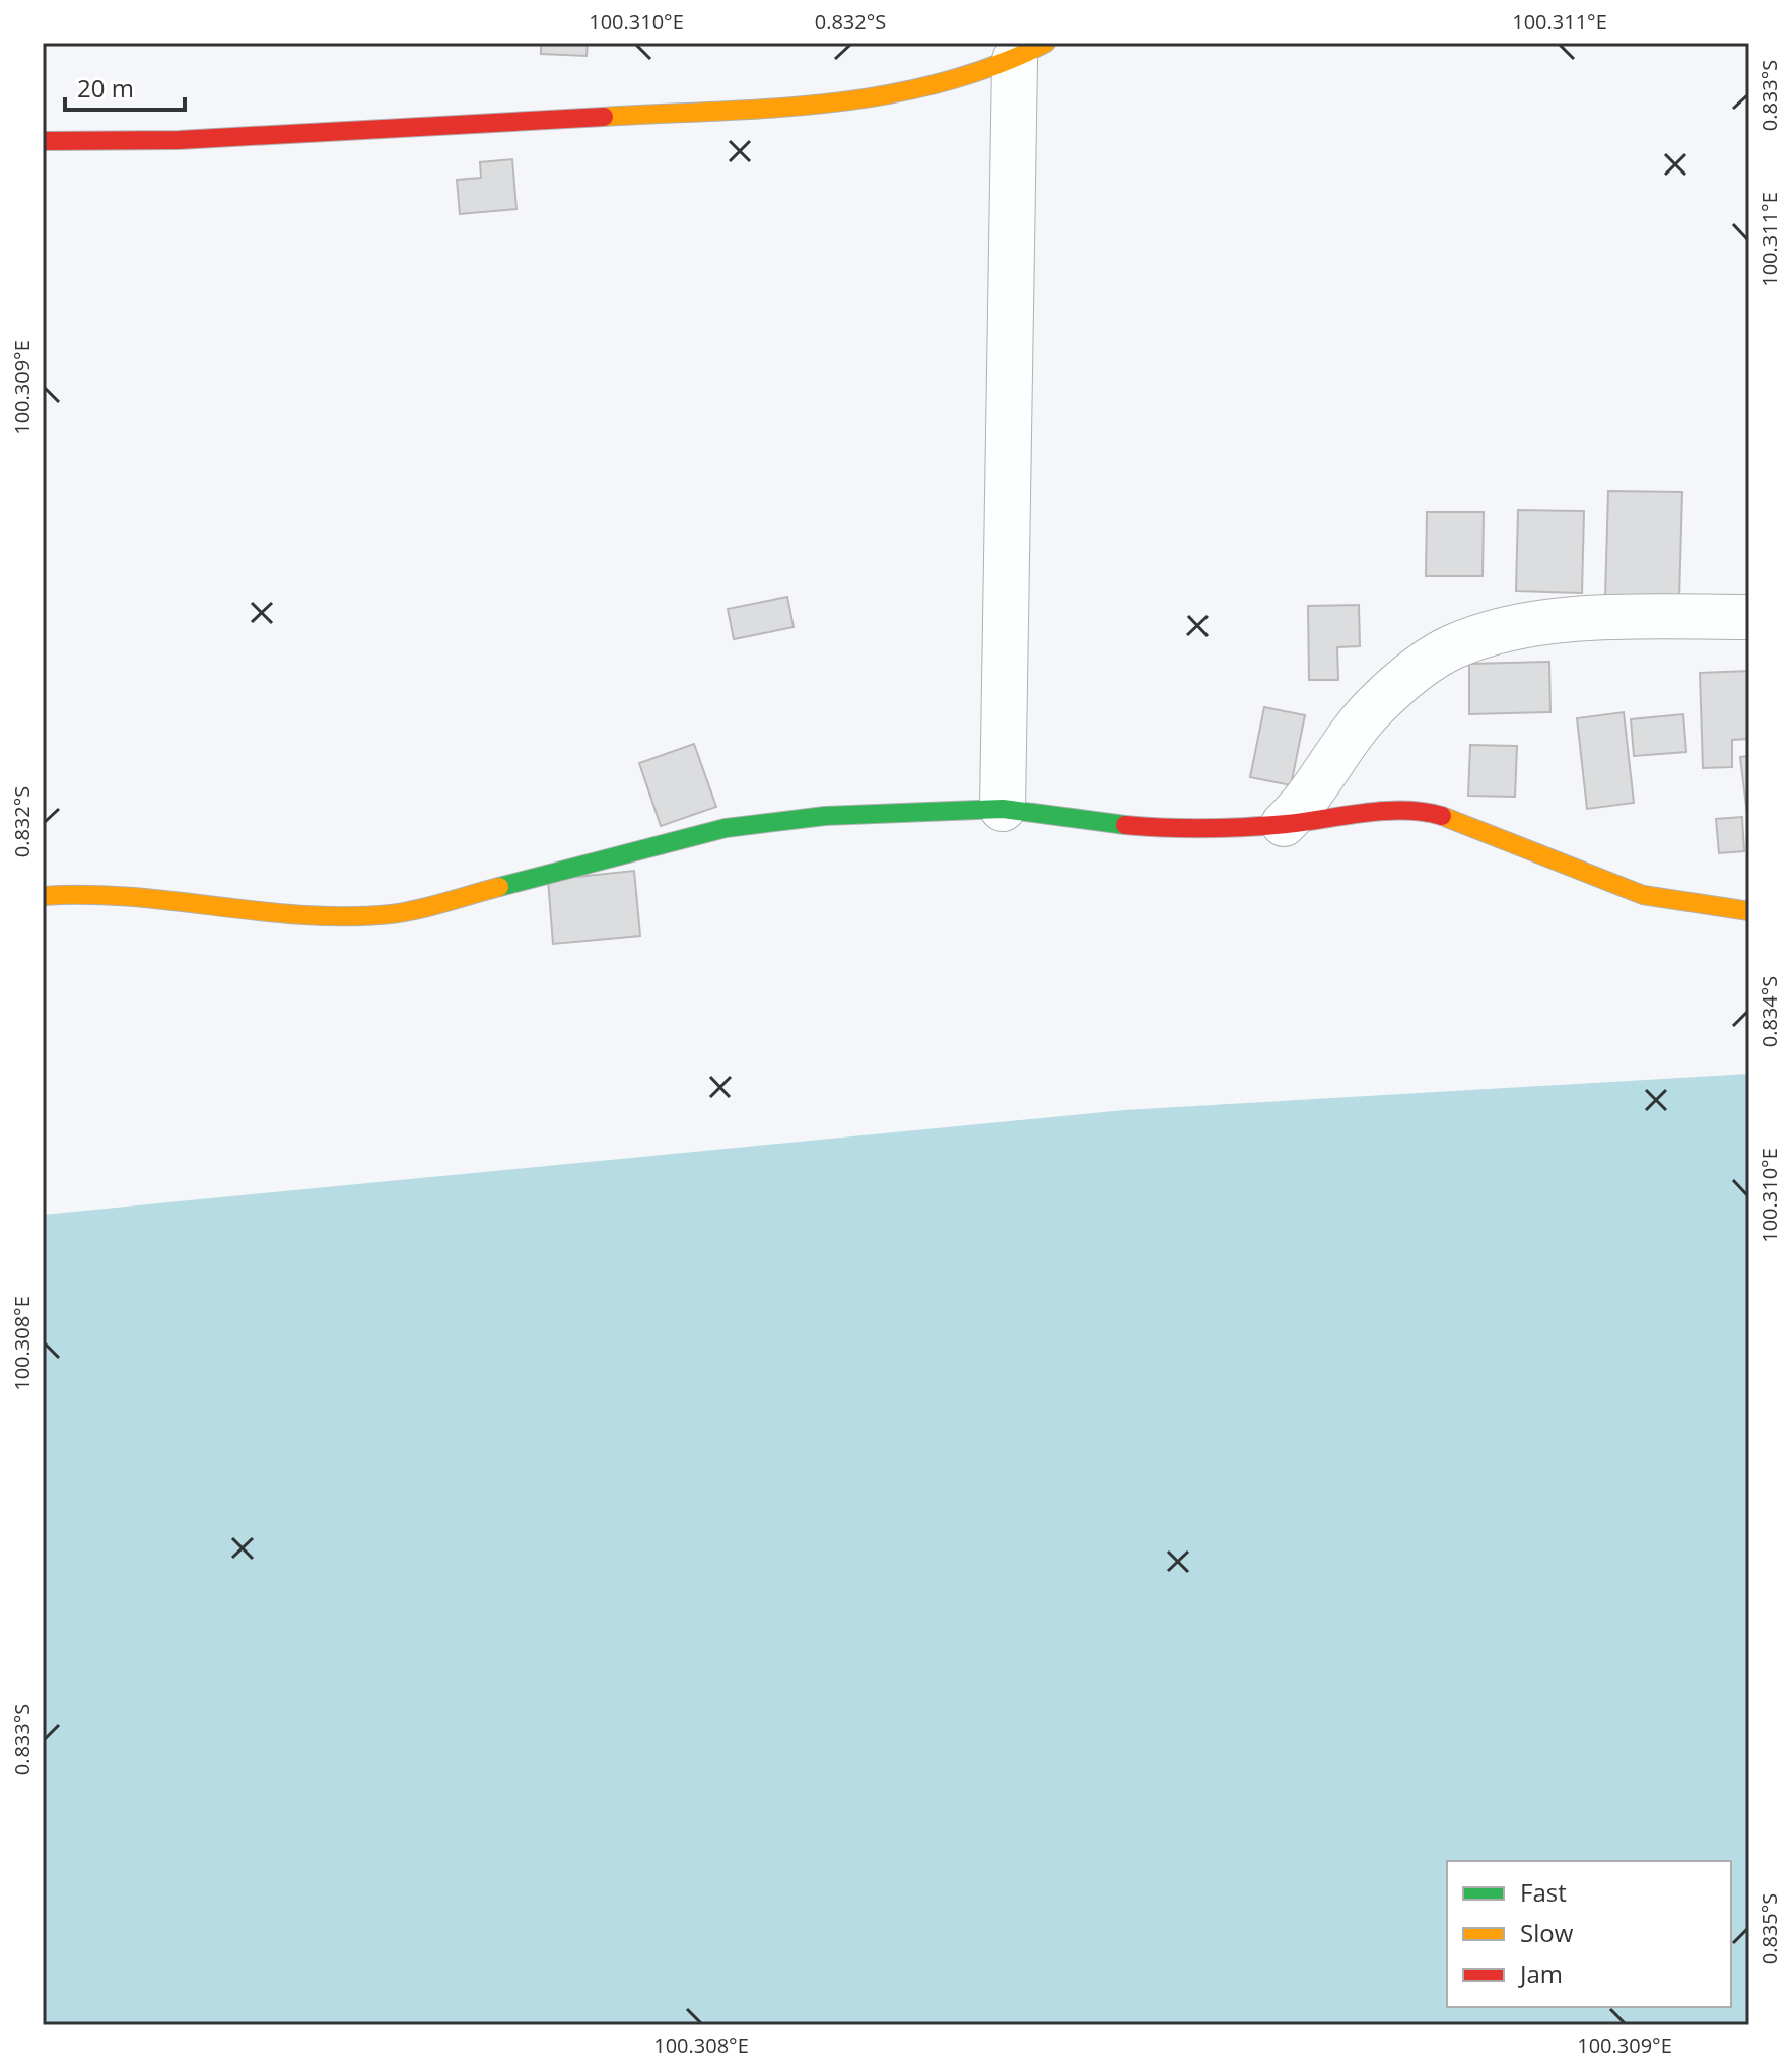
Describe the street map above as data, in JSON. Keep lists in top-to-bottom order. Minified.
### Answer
{"legend":["Fast","Slow","Jam"],"scale_bar":"20 m","coordinates":["100.310°E","0.832°S","100.311°E","0.833°S","100.309°E","0.834°S","100.308°E","0.835°S"]}
